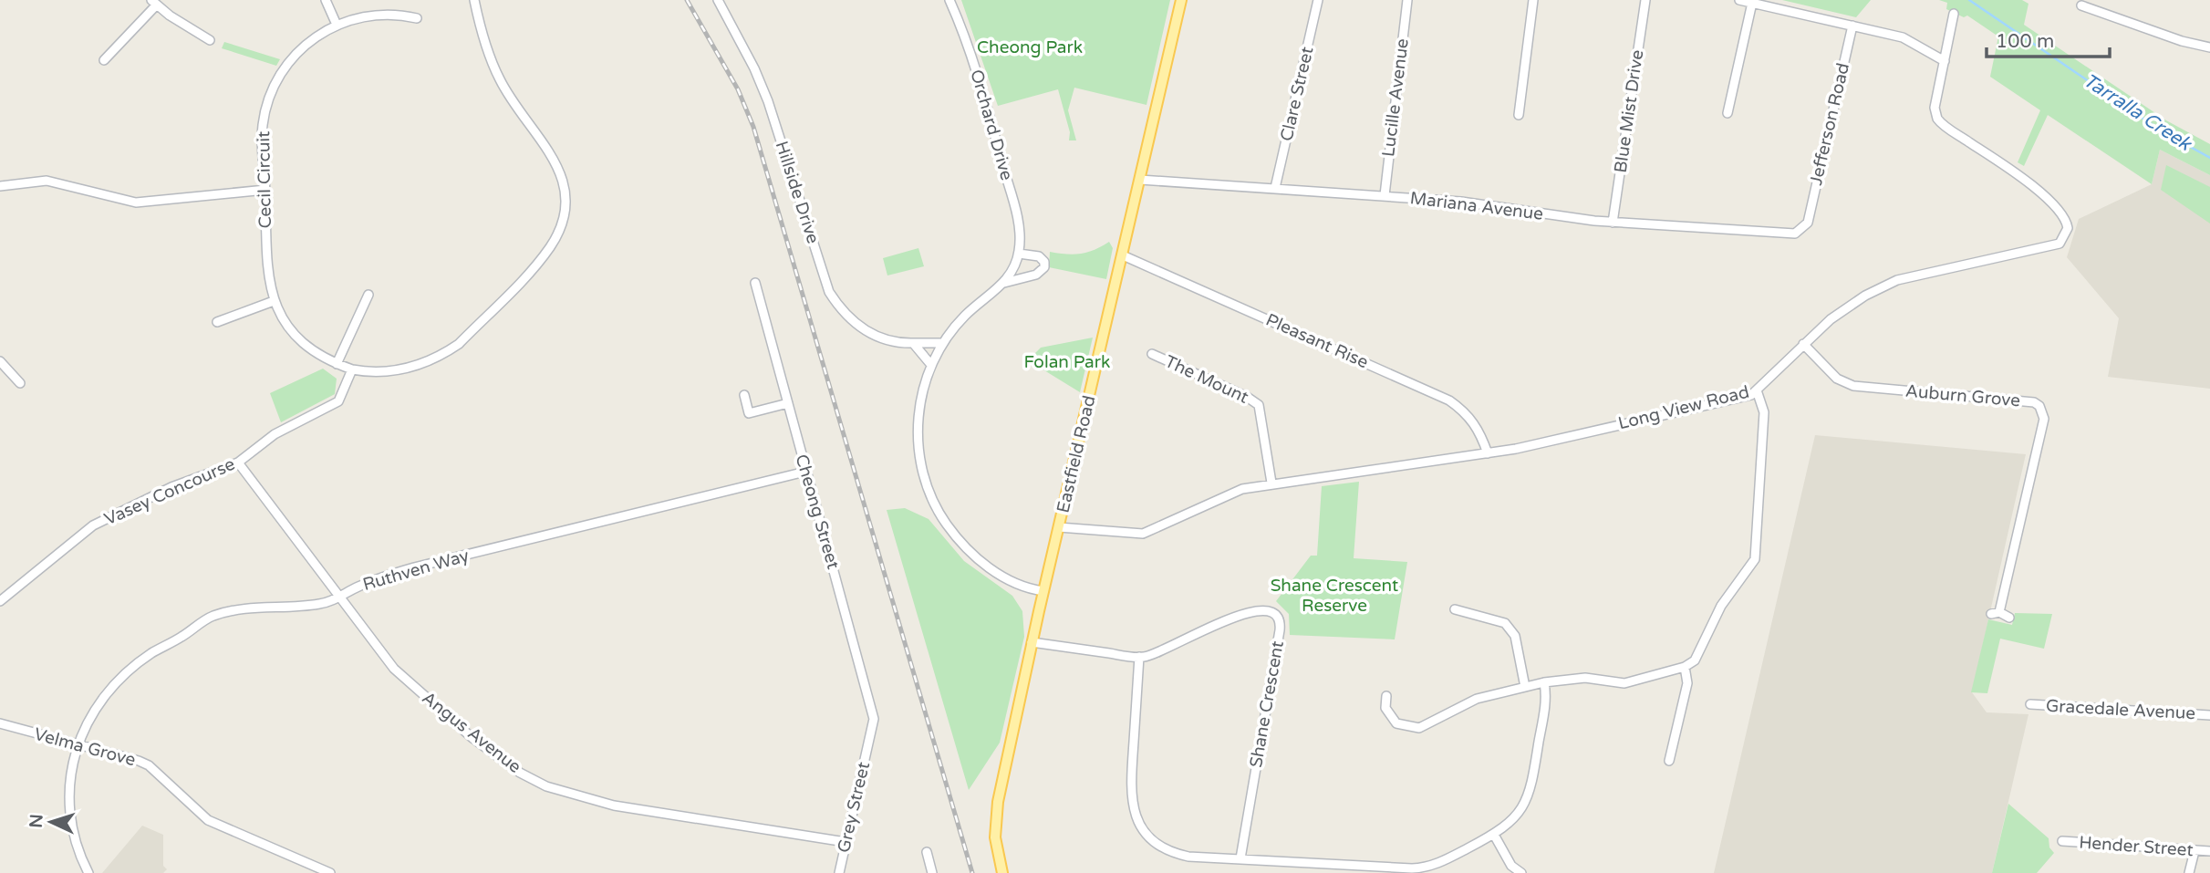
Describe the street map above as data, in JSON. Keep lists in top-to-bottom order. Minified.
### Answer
{"streets":{"main road":["Eastfield Road"],"street":["Clare Street","Lucille Avenue","Blue Mist Drive","Jefferson Road","Orchard Drive","Cecil Circuit","Hillside Drive","Mariana Avenue","Pleasant Rise","The Mount","Auburn Grove","Long View Road","Vasey Concourse","Cheong Street","Ruthven Way","Shane Crescent","Gracedale Avenue","Angus Avenue","Velma Grove","Grey Street","Hender Street"]},"crossings":[["Clare Street","Mariana Avenue"],["Lucille Avenue","Mariana Avenue"],["Blue Mist Drive","Mariana Avenue"],["Jefferson Road","Mariana Avenue"],["Cecil Circuit","Vasey Concourse"],["Mariana Avenue","Eastfield Road"],["Pleasant Rise","Long View Road"],["Pleasant Rise","Eastfield Road"],["The Mount","Long View Road"],["Auburn Grove","Long View Road"],["Long View Road","Eastfield Road"],["Eastfield Road","Shane Crescent"],["Vasey Concourse","Angus Avenue"],["Cheong Street","Ruthven Way"],["Cheong Street","Grey Street"],["Ruthven Way","Angus Avenue"],["Ruthven Way","Velma Grove"],["Angus Avenue","Grey Street"]],"water":["Tarralla Creek"],"parks":["Cheong Park","Folan Park","Shane Crescent Reserve"],"scale_bar":"100 m","north":"left"}
